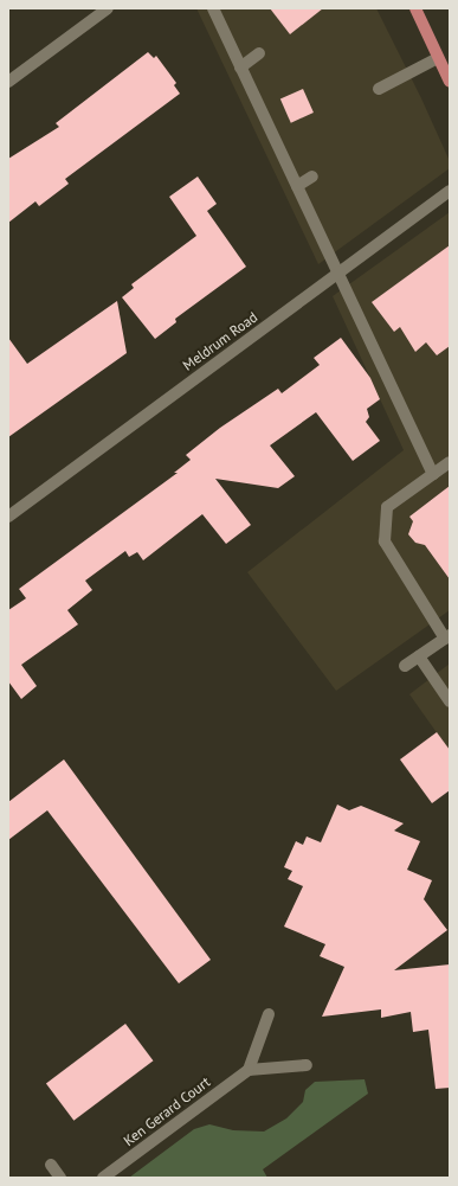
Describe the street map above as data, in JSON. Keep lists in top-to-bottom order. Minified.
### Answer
{"streets":{"street":["Meldrum Road","Ken Gerard Court"]}}
